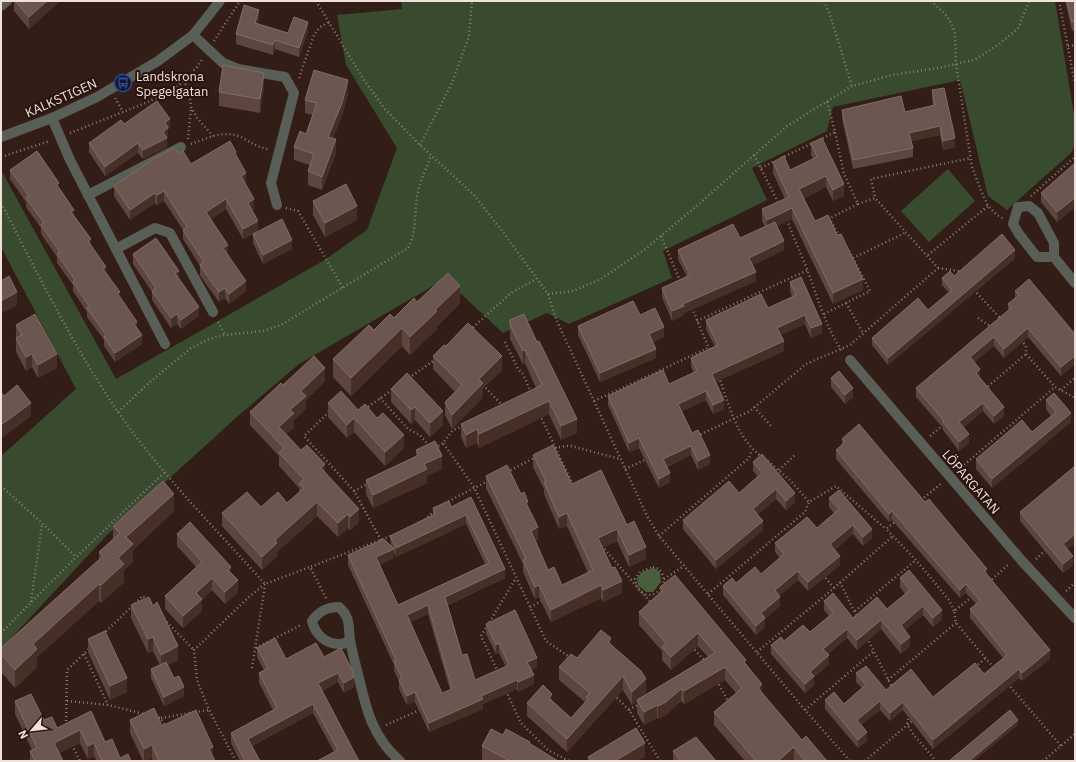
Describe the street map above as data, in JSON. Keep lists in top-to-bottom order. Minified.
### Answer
{"streets":{"street":["KALKSTIGEN","LÖPARGATAN"]},"places":{"bus stop":["Landskrona Spegelgatan"]},"north":"bottom left"}
